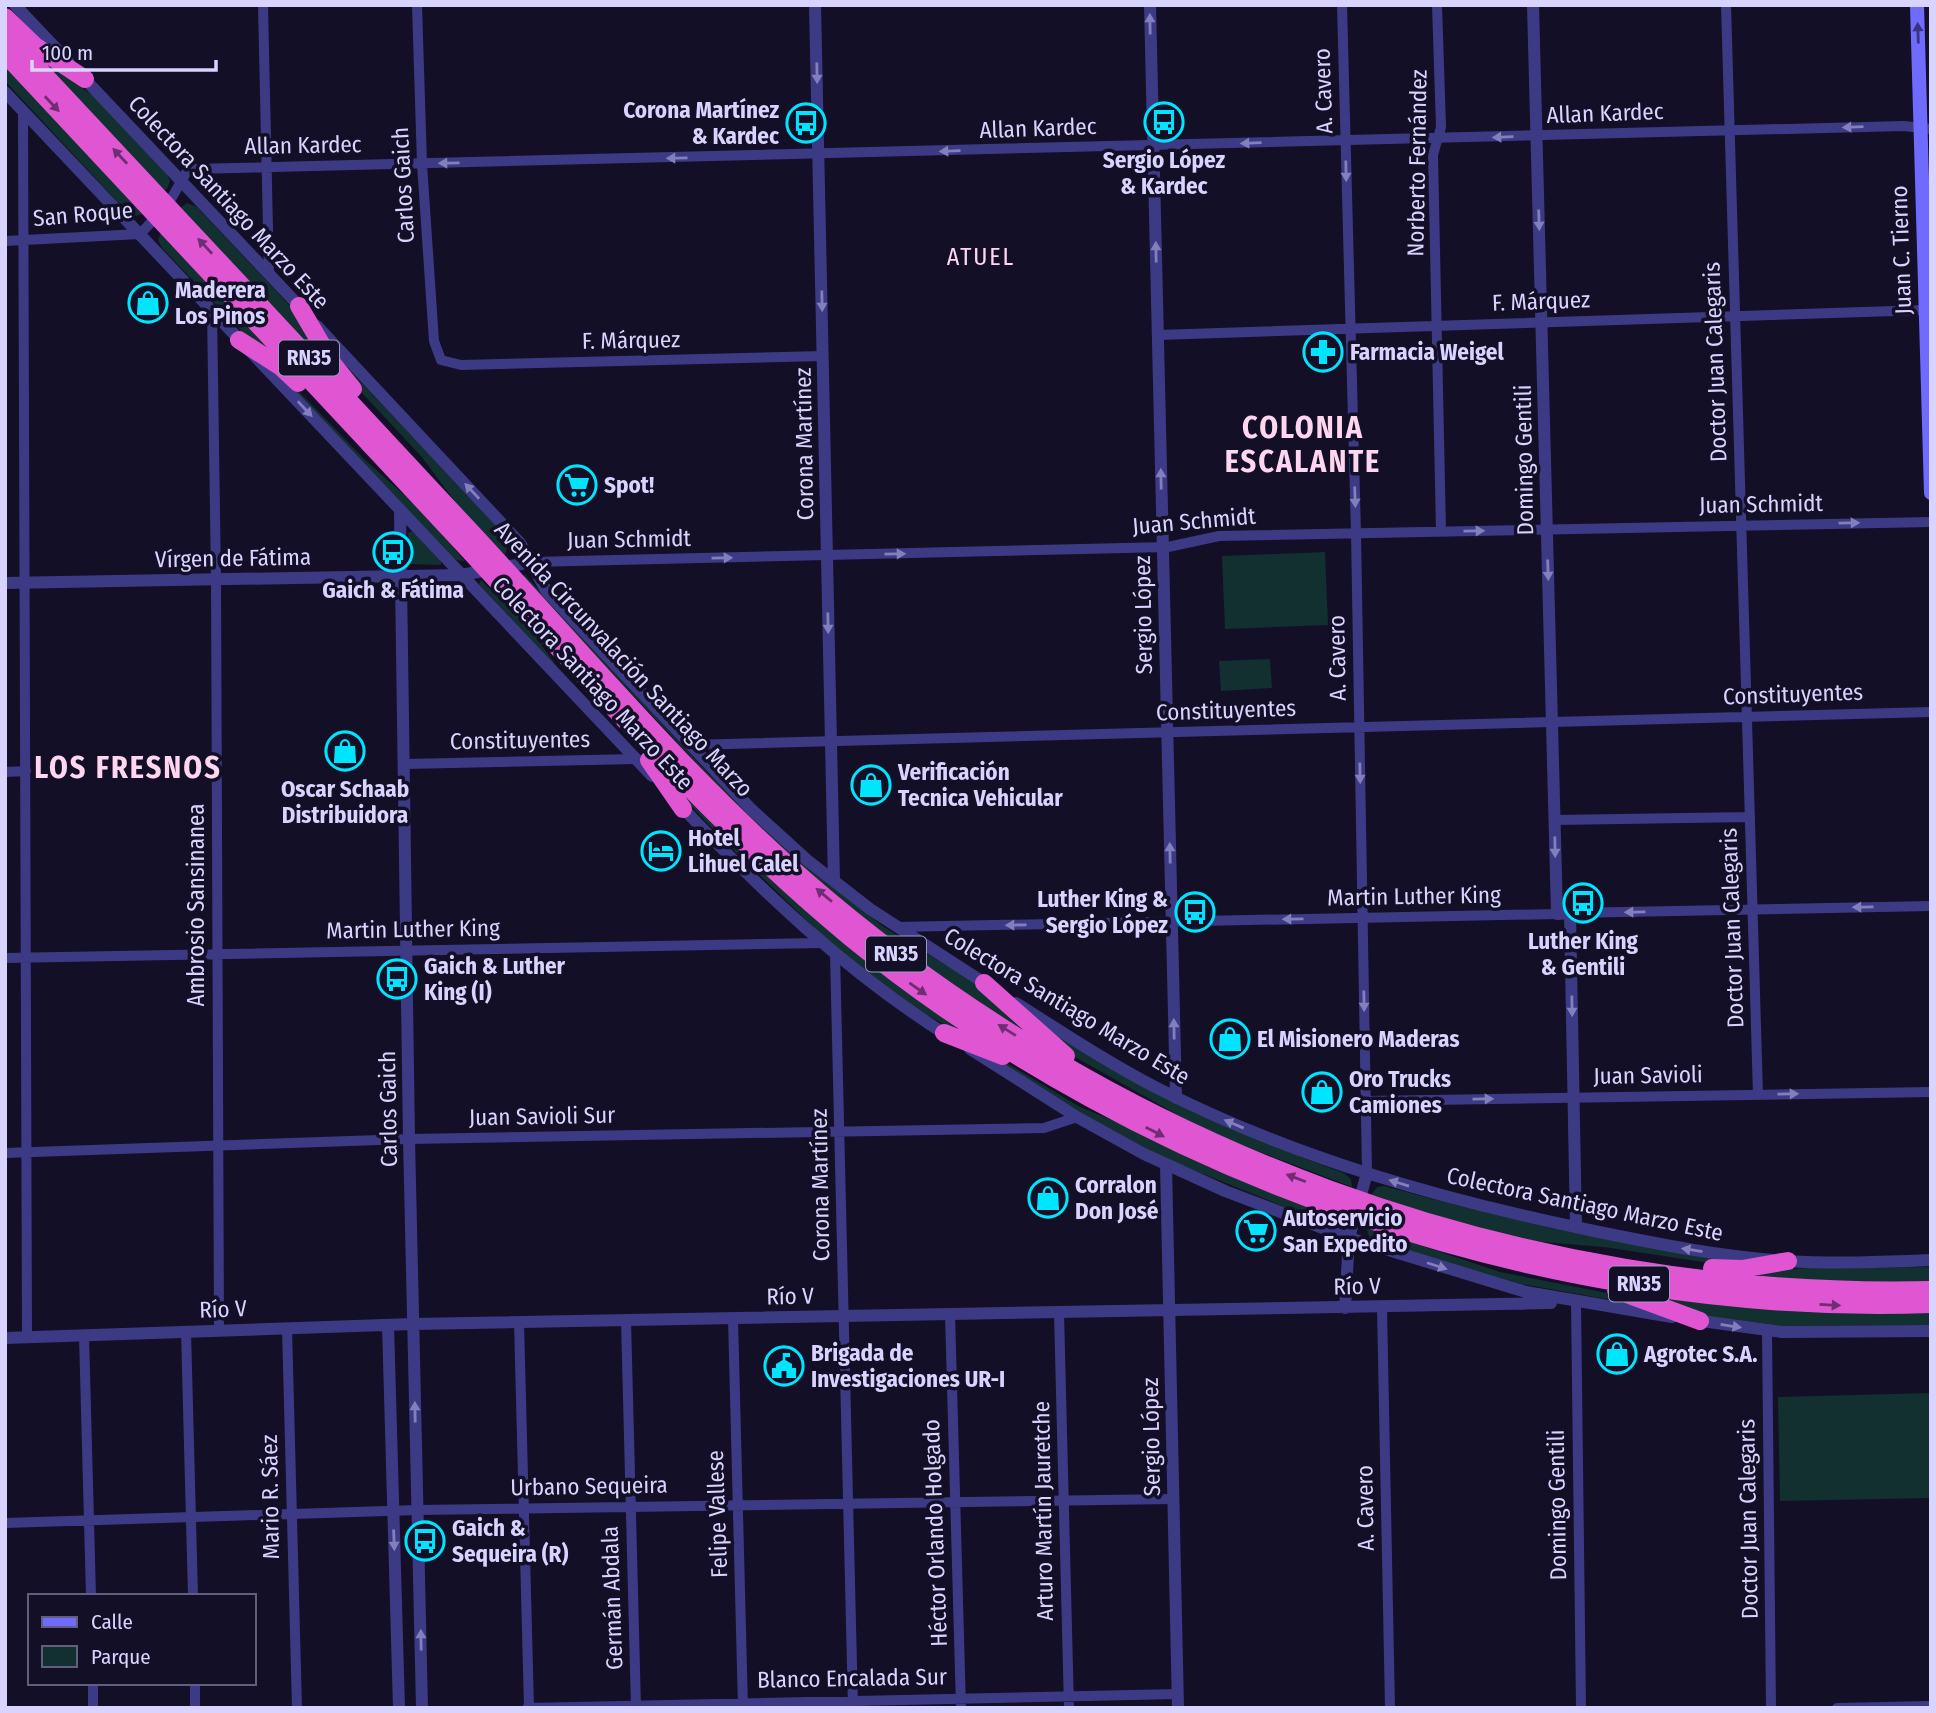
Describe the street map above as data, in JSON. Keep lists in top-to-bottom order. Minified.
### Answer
{"streets":{"highway":["RN35","Avenida Circunvalación Santiago Marzo"],"main road":["Juan C. Tierno"],"street":["A. Cavero","Allan Kardec","Norberto Fernández","Carlos Gaich","Colectora Santiago Marzo Este","San Roque","F. Márquez","Doctor Juan Calegaris","Corona Martínez","Domingo Gentili","Juan Schmidt","Vírgen de Fátima","Sergio López","Constituyentes","Martin Luther King","Ambrosio Sansinanea","Juan Savioli","Juan Savioli Sur","Río V","Urbano Sequeira","Mario R. Sáez","Arturo Martín Jauretche","Felipe Vallese","Héctor Orlando Holgado","Germán Abdala","Blanco Encalada Sur"]},"crossings":[["A. Cavero","Allan Kardec"],["A. Cavero","Colectora Santiago Marzo Este"],["A. Cavero","F. Márquez"],["A. Cavero","Juan Schmidt"],["A. Cavero","Avenida Circunvalación Santiago Marzo"],["A. Cavero","Constituyentes"],["A. Cavero","Martin Luther King"],["A. Cavero","Juan Savioli"],["A. Cavero","Río V"],["Allan Kardec","Norberto Fernández"],["Allan Kardec","Carlos Gaich"],["Allan Kardec","Colectora Santiago Marzo Este"],["Allan Kardec","San Roque"],["Allan Kardec","Juan C. Tierno"],["Allan Kardec","Doctor Juan Calegaris"],["Allan Kardec","Corona Martínez"],["Allan Kardec","Domingo Gentili"],["Allan Kardec","Sergio López"],["Norberto Fernández","F. Márquez"],["Norberto Fernández","Juan Schmidt"],["Carlos Gaich","Colectora Santiago Marzo Este"],["Carlos Gaich","F. Márquez"],["Carlos Gaich","Vírgen de Fátima"],["Carlos Gaich","Constituyentes"],["Carlos Gaich","Martin Luther King"],["Carlos Gaich","Juan Savioli Sur"],["Carlos Gaich","Río V"],["Carlos Gaich","Urbano Sequeira"],["Colectora Santiago Marzo Este","San Roque"],["Colectora Santiago Marzo Este","Doctor Juan Calegaris"],["Colectora Santiago Marzo Este","Corona Martínez"],["Colectora Santiago Marzo Este","Domingo Gentili"],["Colectora Santiago Marzo Este","Juan Schmidt"],["Colectora Santiago Marzo Este","Vírgen de Fátima"],["Colectora Santiago Marzo Este","Sergio López"],["Colectora Santiago Marzo Este","Constituyentes"],["Colectora Santiago Marzo Este","Martin Luther King"],["Colectora Santiago Marzo Este","Ambrosio Sansinanea"],["Colectora Santiago Marzo Este","Juan Savioli Sur"],["Colectora Santiago Marzo Este","Río V"],["San Roque","Avenida Circunvalación Santiago Marzo"],["Juan C. Tierno","F. Márquez"],["F. Márquez","Doctor Juan Calegaris"],["F. Márquez","Corona Martínez"],["F. Márquez","Domingo Gentili"],["F. Márquez","Sergio López"],["Doctor Juan Calegaris","Juan Schmidt"],["Doctor Juan Calegaris","Constituyentes"],["Doctor Juan Calegaris","Martin Luther King"],["Doctor Juan Calegaris","Juan Savioli"],["Corona Martínez","Juan Schmidt"],["Corona Martínez","Constituyentes"],["Corona Martínez","Juan Savioli Sur"],["Corona Martínez","Río V"],["Corona Martínez","Urbano Sequeira"],["Corona Martínez","Blanco Encalada Sur"],["Domingo Gentili","Juan Schmidt"],["Domingo Gentili","Constituyentes"],["Domingo Gentili","Martin Luther King"],["Domingo Gentili","Juan Savioli"],["Domingo Gentili","Río V"],["Juan Schmidt","Vírgen de Fátima"],["Juan Schmidt","Sergio López"],["Juan Schmidt","Avenida Circunvalación Santiago Marzo"],["Vírgen de Fátima","Ambrosio Sansinanea"],["Sergio López","Constituyentes"],["Sergio López","Martin Luther King"],["Sergio López","Río V"],["Sergio López","Urbano Sequeira"],["Sergio López","Blanco Encalada Sur"],["Martin Luther King","Ambrosio Sansinanea"],["Ambrosio Sansinanea","Juan Savioli Sur"],["Ambrosio Sansinanea","Río V"],["Río V","Mario R. Sáez"],["Río V","Arturo Martín Jauretche"],["Río V","Felipe Vallese"],["Río V","Héctor Orlando Holgado"],["Río V","Germán Abdala"],["Urbano Sequeira","Mario R. Sáez"],["Urbano Sequeira","Arturo Martín Jauretche"],["Urbano Sequeira","Felipe Vallese"],["Urbano Sequeira","Héctor Orlando Holgado"],["Urbano Sequeira","Germán Abdala"],["Arturo Martín Jauretche","Blanco Encalada Sur"],["Felipe Vallese","Blanco Encalada Sur"],["Héctor Orlando Holgado","Blanco Encalada Sur"],["Germán Abdala","Blanco Encalada Sur"]],"one_way":["A. Cavero","Allan Kardec","Domingo Gentili","Juan Schmidt","Sergio López","Martin Luther King","Juan Savioli"],"districts":["ATUEL","COLONIA ESCALANTE","LOS FRESNOS"],"places":{"bus stop":["Sergio López & Kardec","Corona Martínez & Kardec","Gaich & Fátima","Luther King & Gentili","Luther King & Sergio López","Gaich & Luther King (I)","Gaich & Sequeira (R)"],"shop":["Maderera Los Pinos","Oscar Schaab Distribuidora","Verificación Tecnica Vehicular","El Misionero Maderas","Oro Trucks Camiones","Corralon Don José","Agrotec S.A."],"pharmacy":["Farmacia Weigel"],"supermarket":["Spot!","Autoservicio San Expedito"],"hotel":["Hotel Lihuel Calel"],"public building":["Brigada de Investigaciones UR-I"]},"legend":["Calle","Parque"],"scale_bar":"100 m"}
